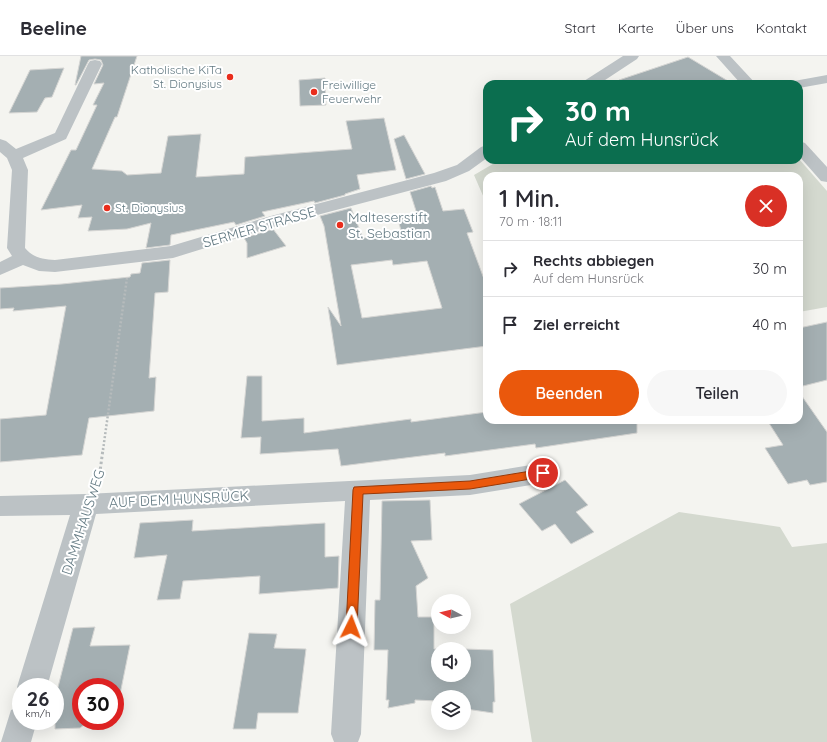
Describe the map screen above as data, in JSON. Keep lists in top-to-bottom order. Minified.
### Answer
{"streets":{"street":["SERMER STRASSE","AUF DEM HUNSRÜCK","DAMMHAUSWEG"]},"crossings":[["SERMER STRASSE","DAMMHAUSWEG"],["AUF DEM HUNSRÜCK","DAMMHAUSWEG"]],"places":["Katholische KiTa St. Dionysius","Freiwillige Feuerwehr","St. Dionysius","Malteserstift St. Sebastian"],"north":"left","page":{"header":"Beeline","nav":["Start","Karte","Über uns","Kontakt"],"turn":["30 m","Auf dem Hunsrück"],"heading":["1 Min.","70 m · 18:11"],"list":[{"name":"Rechts abbiegen","note":"Auf dem Hunsrück","value":"30 m"},{"name":"Ziel erreicht","value":"40 m"}],"buttons":["Beenden","Teilen"],"speed":"26 km/h","limit":"30"}}
